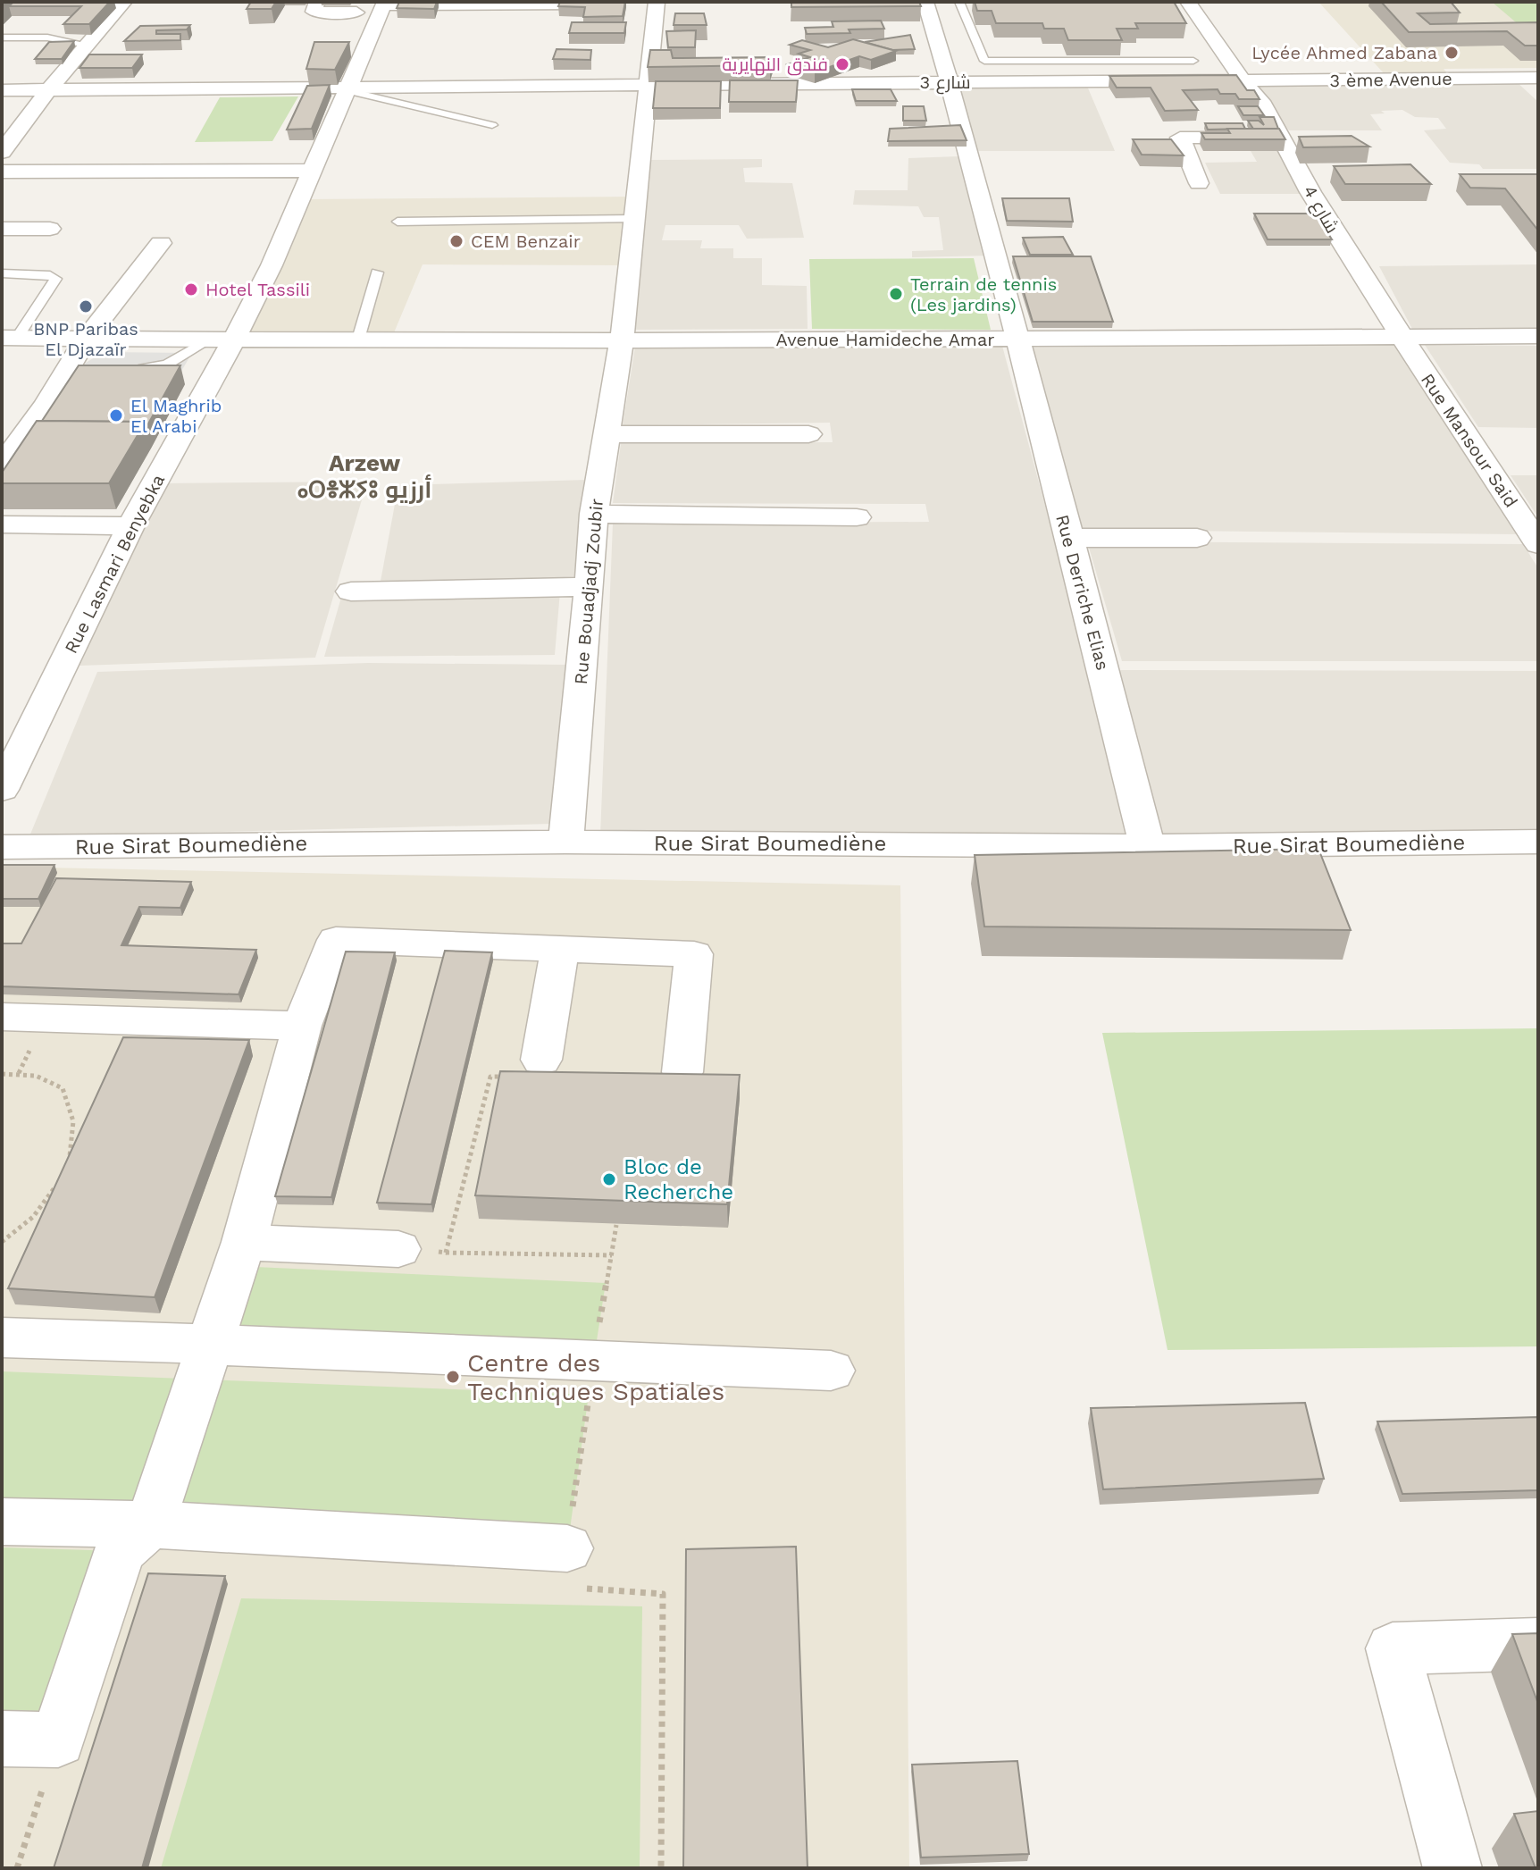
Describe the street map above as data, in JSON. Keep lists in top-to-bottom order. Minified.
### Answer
{"streets":{"street":["3 ème Avenue","شارع 3","شارع 4","Avenue Hamideche Amar","Rue Mansour Said","Rue Lasmari Benyebka","Rue Bouadjadj Zoubir","Rue Derriche Elias","Rue Sirat Boumediène"]},"crossings":[["3 ème Avenue","شارع 3"],["3 ème Avenue","شارع 4"],["شارع 3","شارع 4"],["شارع 3","Rue Lasmari Benyebka"],["شارع 3","Rue Bouadjadj Zoubir"],["شارع 3","Rue Derriche Elias"],["شارع 4","Avenue Hamideche Amar"],["شارع 4","Rue Mansour Said"],["Avenue Hamideche Amar","Rue Mansour Said"],["Avenue Hamideche Amar","Rue Lasmari Benyebka"],["Avenue Hamideche Amar","Rue Bouadjadj Zoubir"],["Avenue Hamideche Amar","Rue Derriche Elias"],["Rue Bouadjadj Zoubir","Rue Sirat Boumediène"],["Rue Derriche Elias","Rue Sirat Boumediène"]],"districts":["Arzew ⴰⵔⴻⵣⵢⵓ أرزيو"],"places":["Lycée Ahmed Zabana","فندق النهايرية","CEM Benzair","Hotel Tassili","Terrain de tennis (Les jardins)","BNP Paribas El Djazaïr","El Maghrib El Arabi","Bloc de Recherche","Centre des Techniques Spatiales"]}
